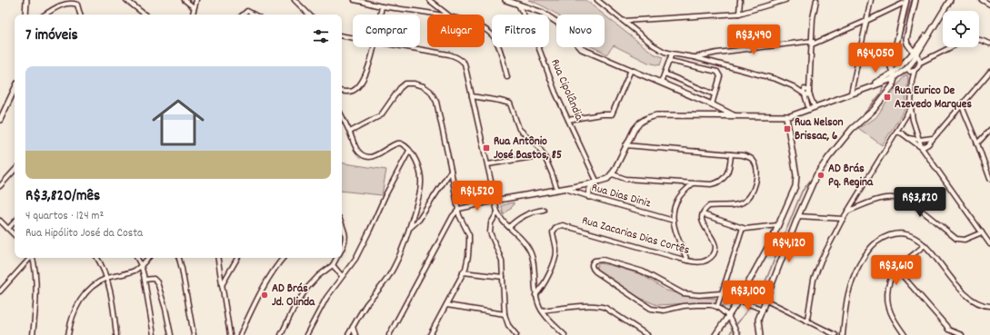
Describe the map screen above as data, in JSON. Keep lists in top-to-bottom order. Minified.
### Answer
{"streets":{"street":["Rua Cipolândia","Rua Dias Diniz","Rua Zacarias Dias Cortês"]},"places":{"transit":["Rua Eurico De Azevedo Marques","Rua Nelson Brissac, 6","Rua Antônio José Bastos, 85"],"other":["AD Brás Pq. Regina","AD Brás Jd. Olinda"]},"page":{"chip":["Comprar","Alugar","Filtros","Novo"],"heading":"7 imóveis","price":["R$3,490","R$4,050","R$1,520","R$3,820","R$4,120","R$3,610","R$3,100"],"list":[{"name":"R$3,820/mês","note":"4 quartos · 124 m² · Rua Hipólito José da Costa"}]}}
